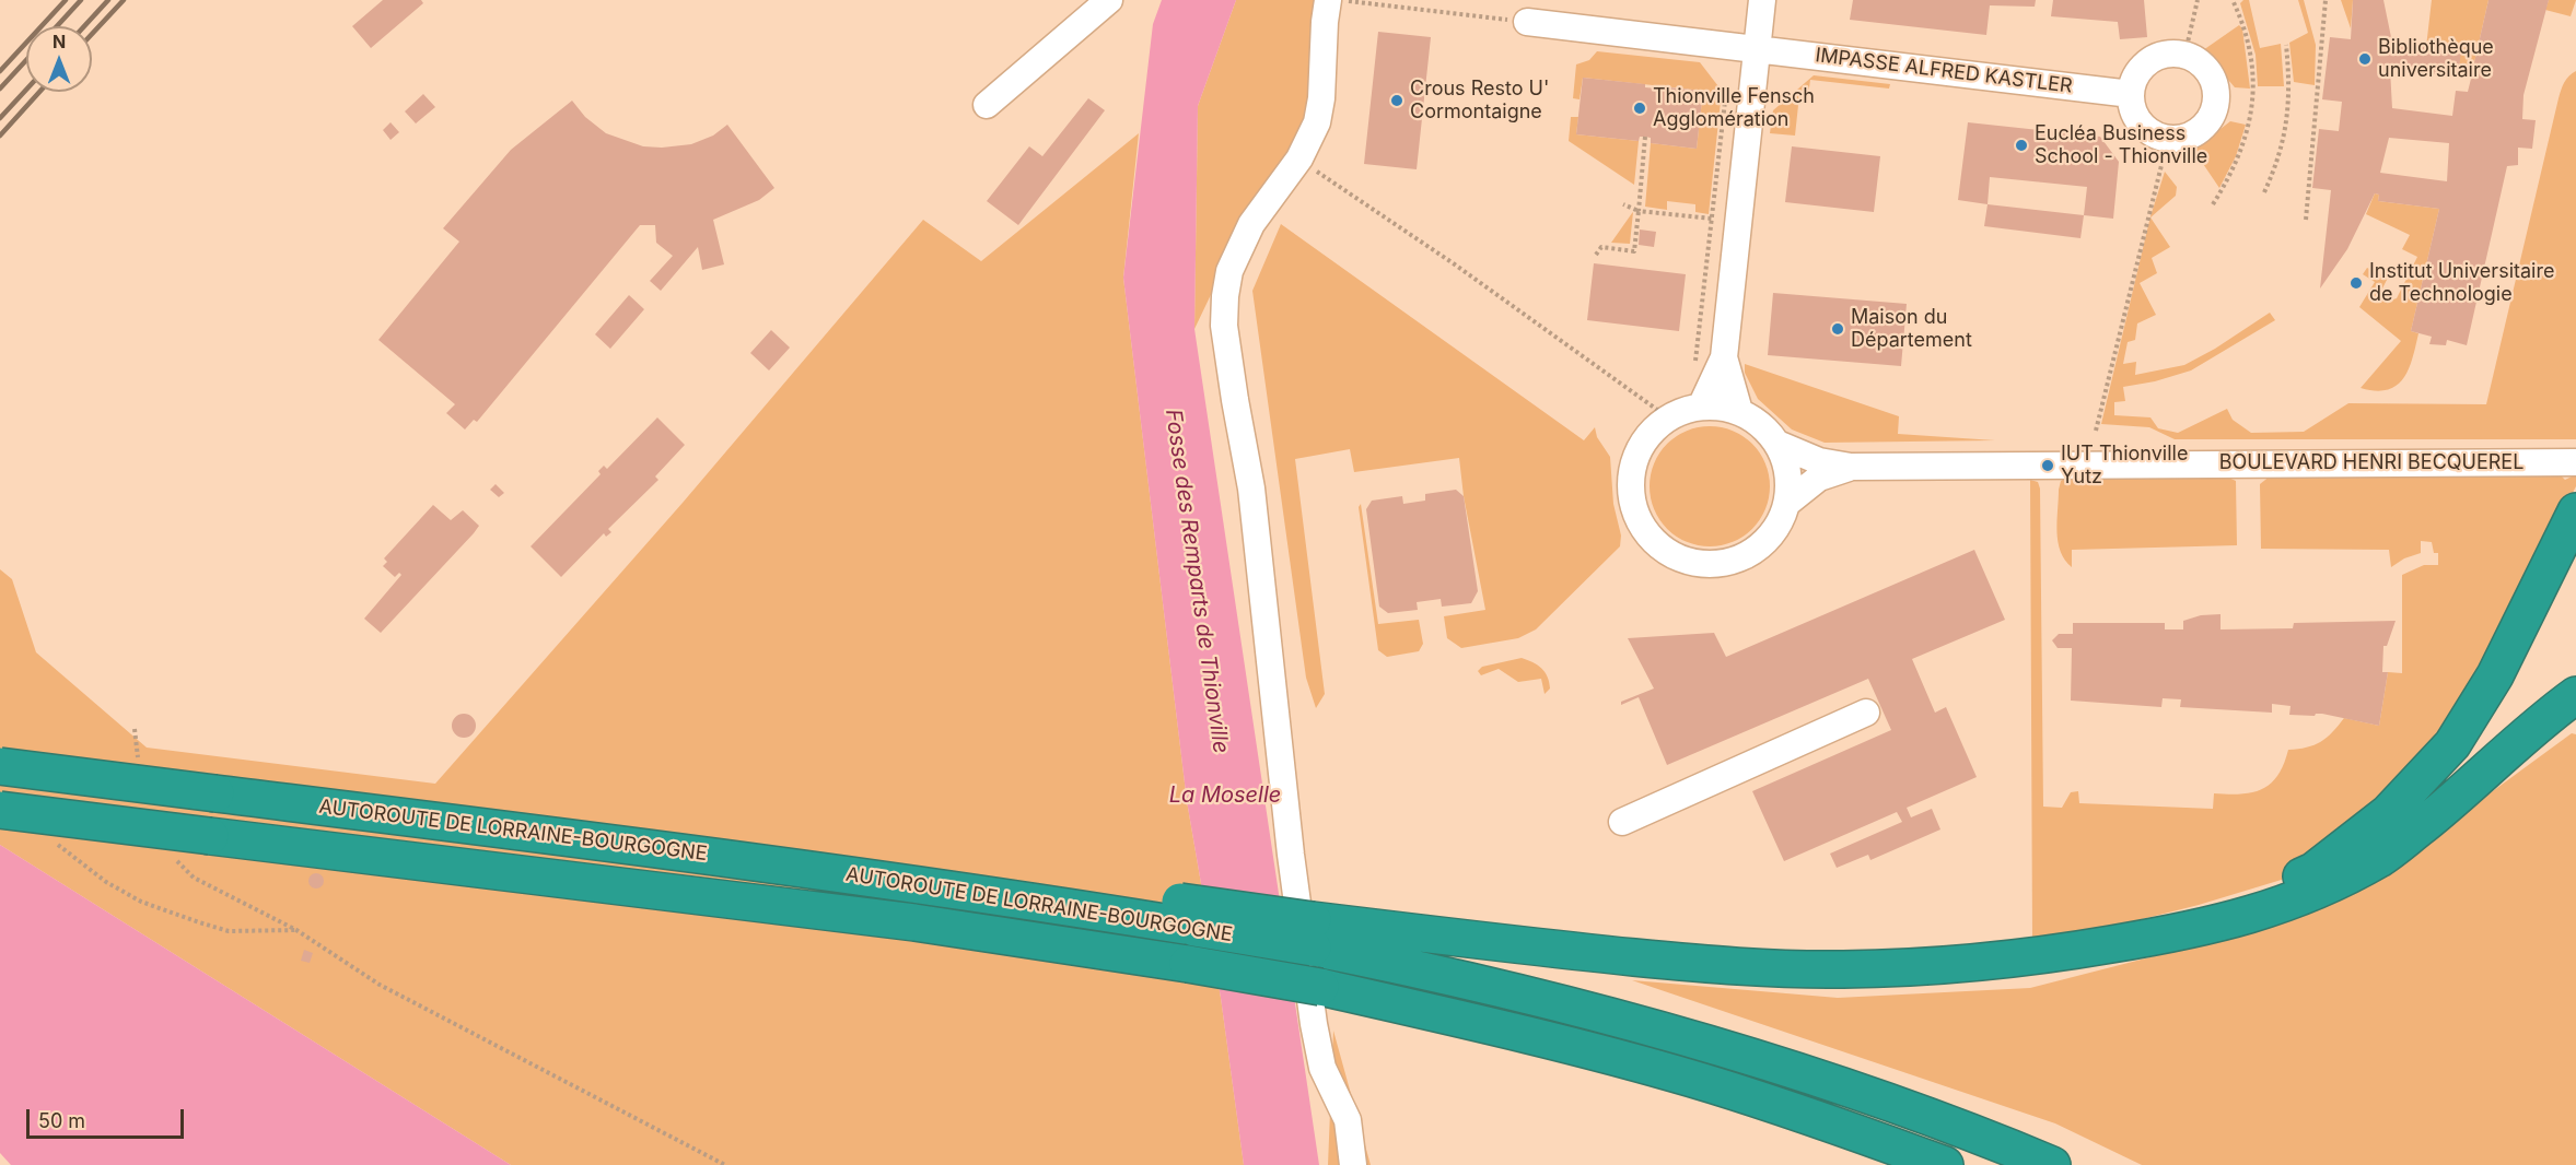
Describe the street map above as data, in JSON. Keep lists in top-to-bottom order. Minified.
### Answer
{"streets":{"highway":["AUTOROUTE DE LORRAINE-BOURGOGNE"],"street":["IMPASSE ALFRED KASTLER","BOULEVARD HENRI BECQUEREL"]},"water":["Fosse des Remparts de Thionville","La Moselle"],"places":["Bibliothèque universitaire","Crous Resto U' Cormontaigne","Thionville Fensch Agglomération","Eucléa Business School - Thionville","Institut Universitaire de Technologie","Maison du Département","IUT Thionville Yutz"],"scale_bar":"50 m","north":"top"}
